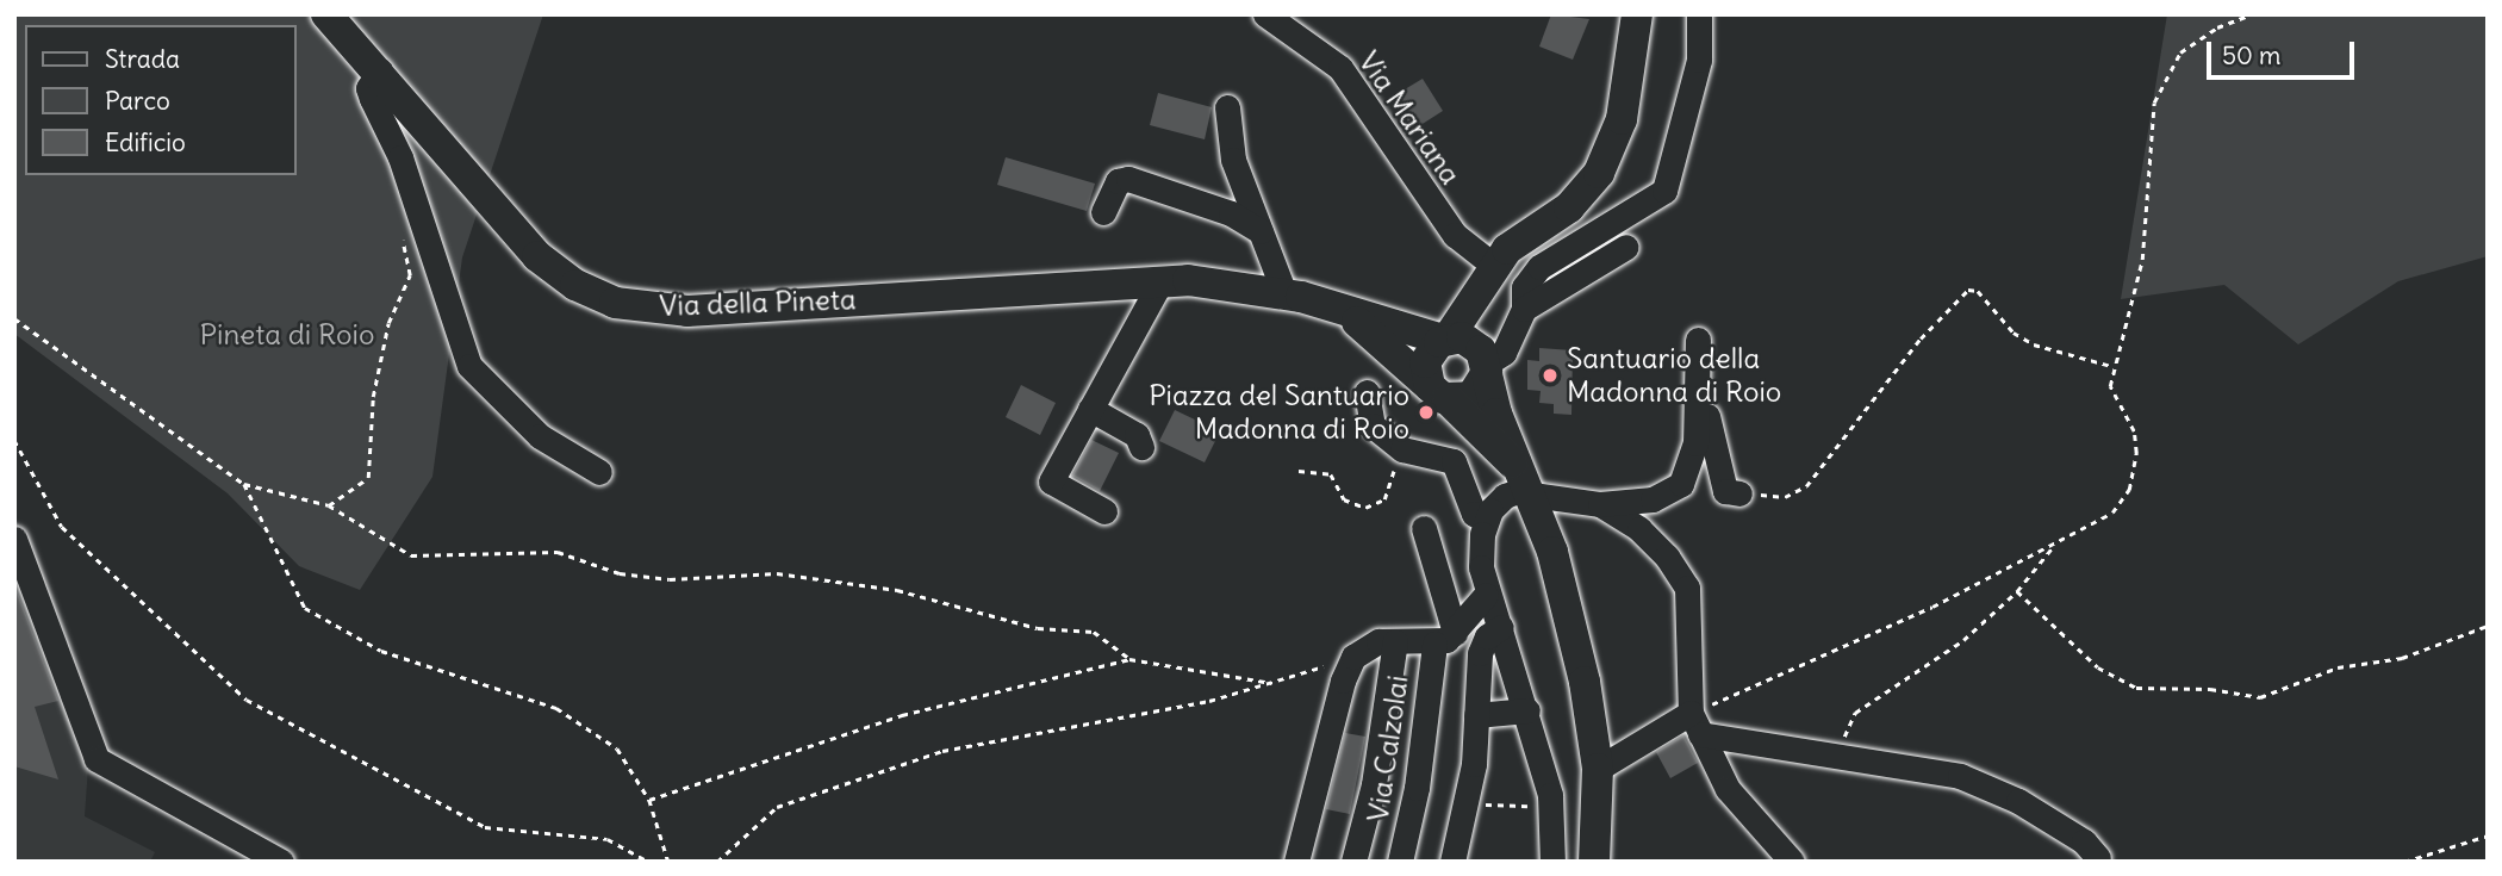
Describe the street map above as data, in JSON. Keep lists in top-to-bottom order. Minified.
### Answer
{"streets":{"main road":["Via della Pineta"],"street":["Via Mariana","Via Calzolai"]},"parks":["Pineta di Roio"],"places":["Santuario della Madonna di Roio","Piazza del Santuario Madonna di Roio"],"legend":["Strada","Parco","Edificio"],"scale_bar":"50 m"}
